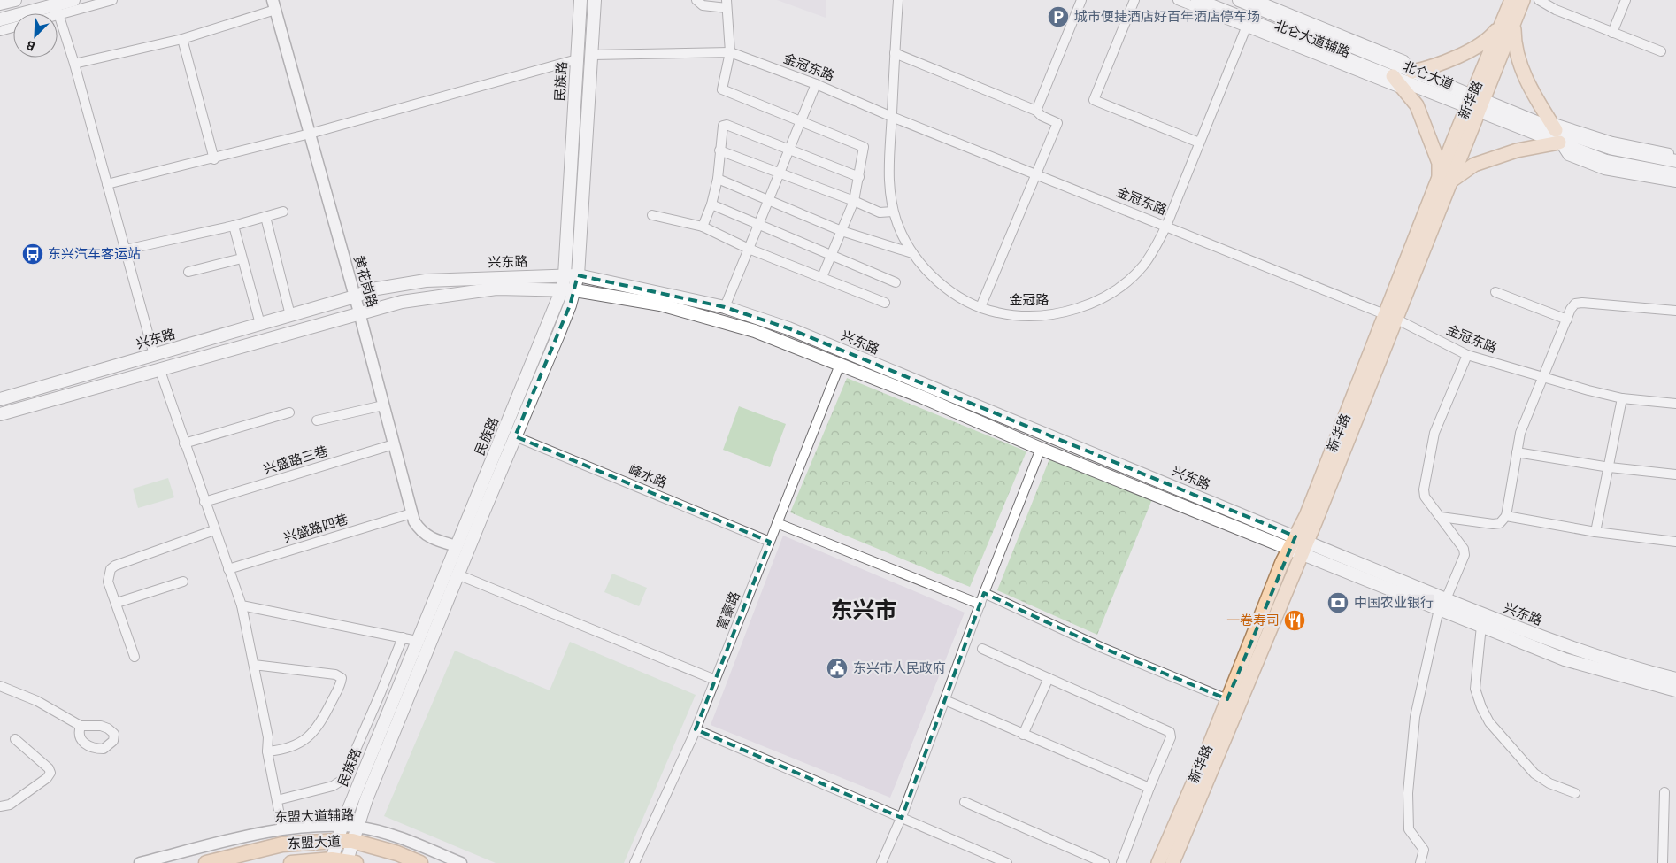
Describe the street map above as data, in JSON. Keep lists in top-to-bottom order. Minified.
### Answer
{"streets":{"highway":["东盟大道"],"main road":["北仑大道","民族路","新华路","兴东路"],"street":["北仑大道辅路","金冠东路","黄花岗路","金冠路","兴盛路三巷","峰水路","兴盛路四巷","富豪路","东盟大道辅路"]},"crossings":[["北仑大道辅路","北仑大道"],["北仑大道辅路","金冠路"],["金冠东路","民族路"],["金冠东路","新华路"],["金冠东路","金冠路"],["北仑大道","新华路"],["北仑大道","金冠路"],["民族路","兴东路"],["民族路","黄花岗路"],["民族路","峰水路"],["民族路","东盟大道辅路"],["民族路","东盟大道"],["新华路","兴东路"],["兴东路","黄花岗路"],["兴东路","富豪路"],["黄花岗路","兴盛路三巷"],["黄花岗路","兴盛路四巷"],["峰水路","富豪路"]],"districts":["东兴市"],"places":{"parking":["城市便捷酒店好百年酒店停车场"],"bus stop":["东兴汽车客运站"],"bank":["中国农业银行"],"restaurant":["一卷寿司"],"public building":["东兴市人民政府"]},"north":"bottom left"}
